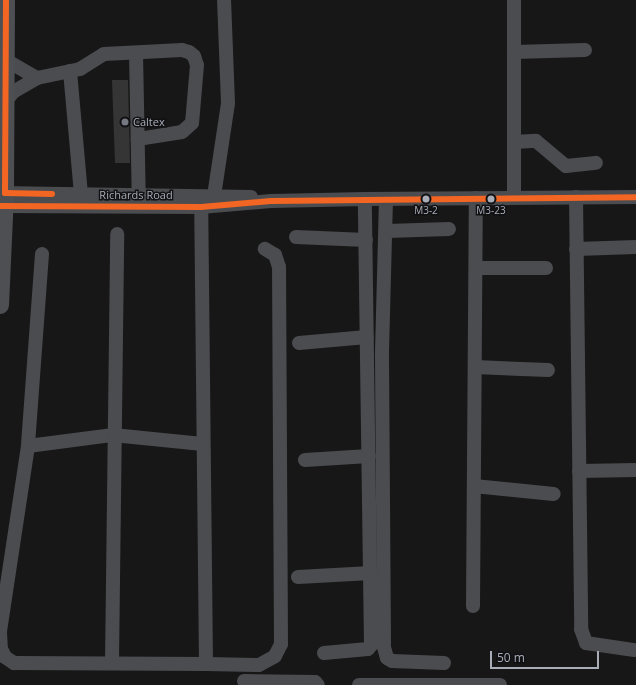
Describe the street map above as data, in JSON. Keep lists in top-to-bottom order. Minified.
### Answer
{"streets":{"street":["Richards Road"]},"places":["Caltex","M3-2","M3-23"],"scale_bar":"50 m"}
